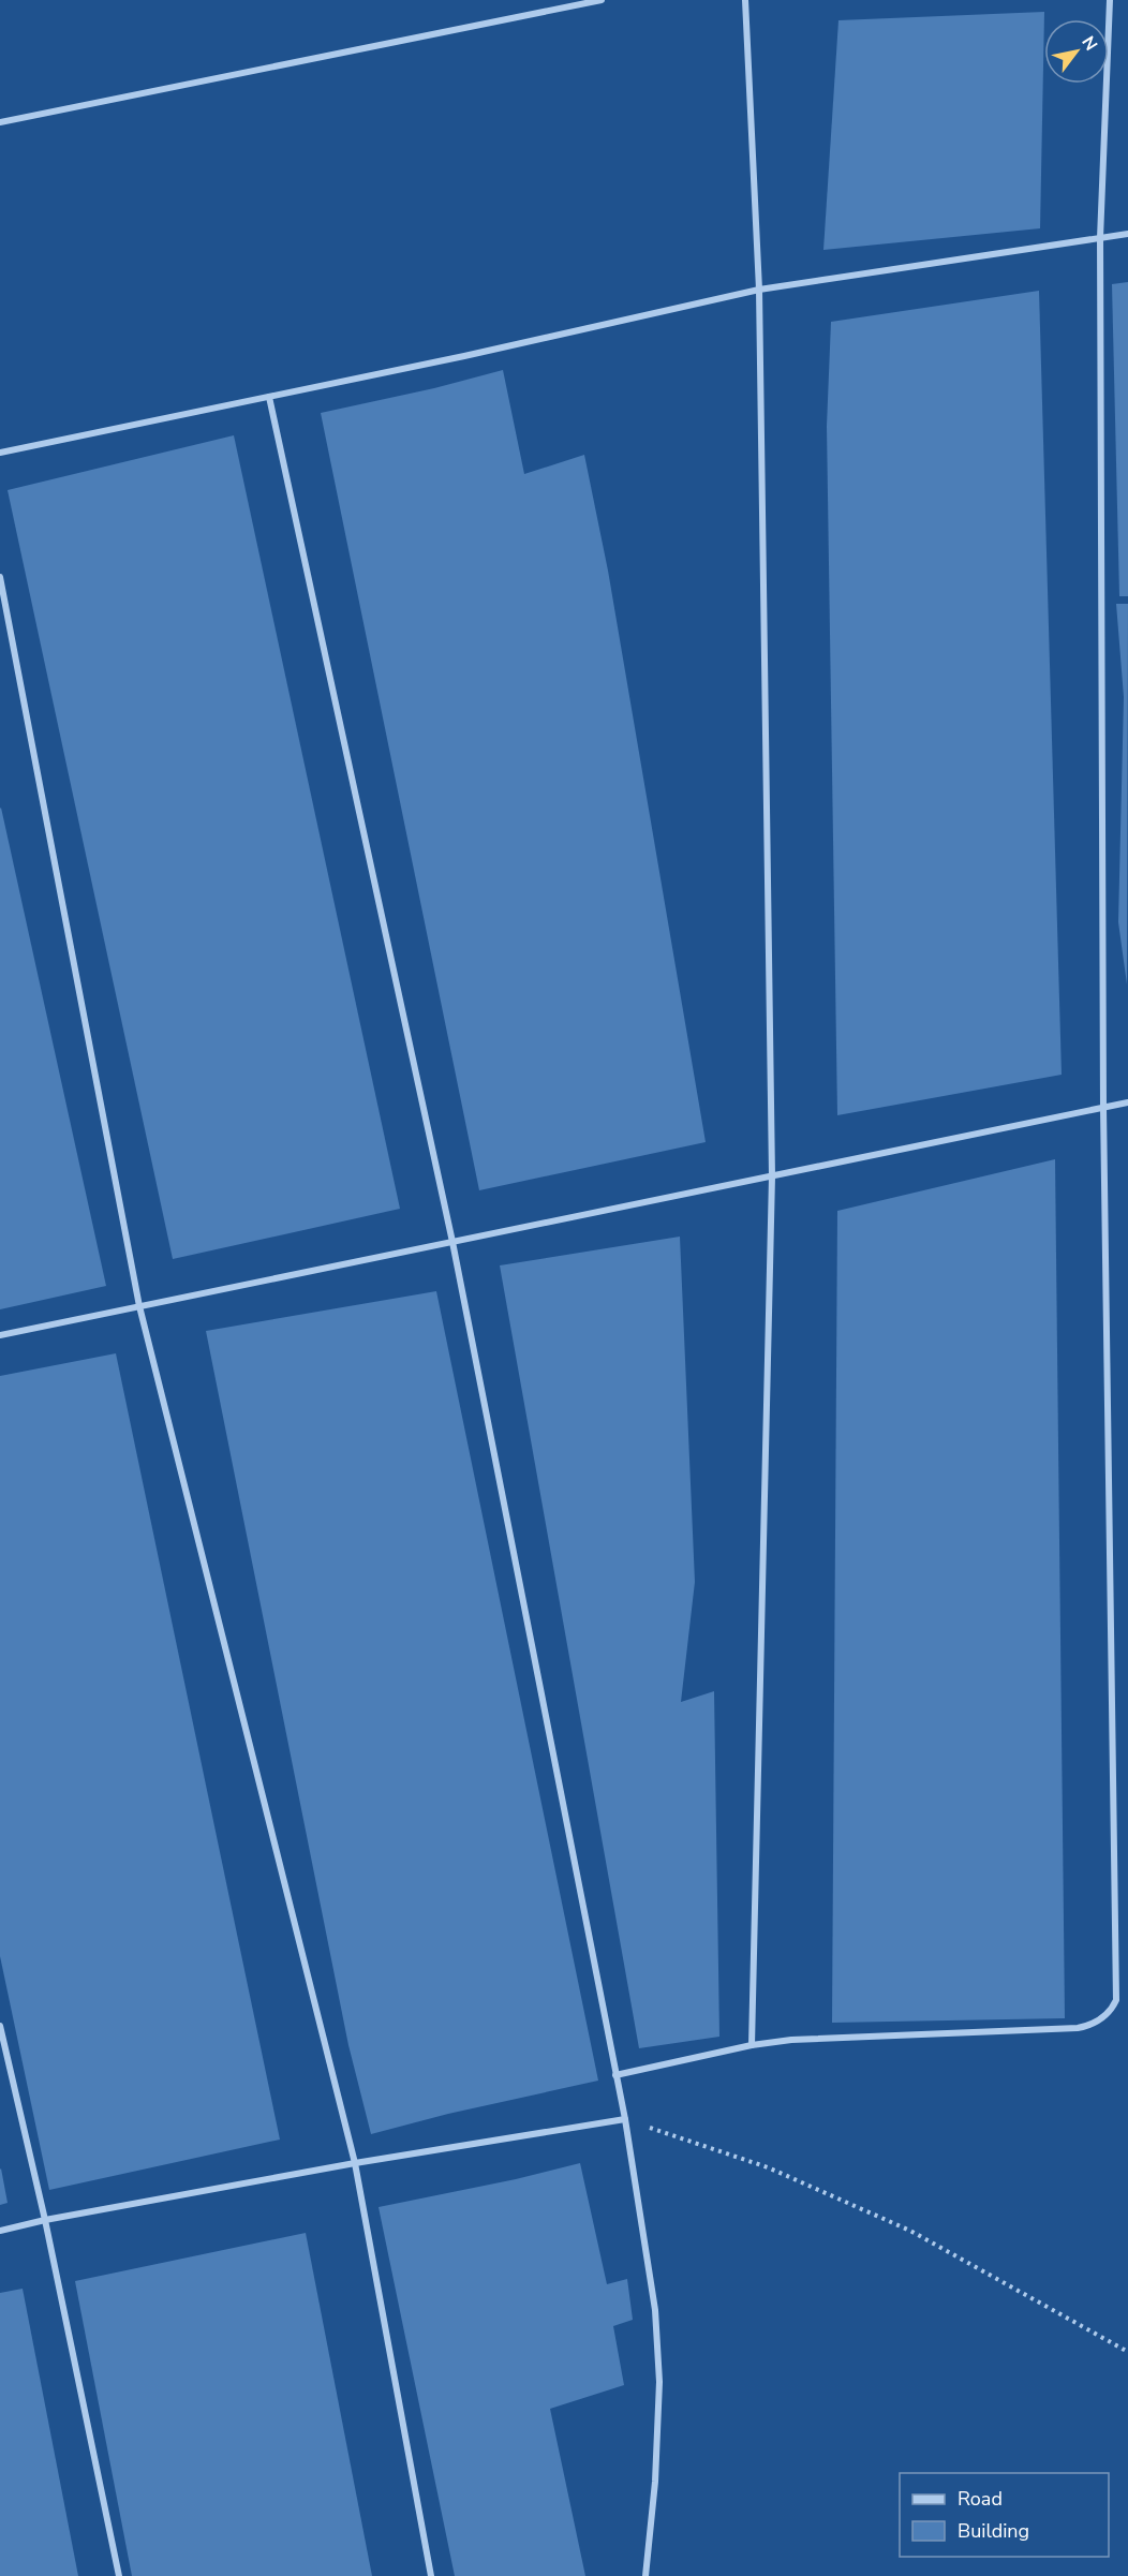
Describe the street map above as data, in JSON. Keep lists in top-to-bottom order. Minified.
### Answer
{"legend":["Road","Building"],"north":"top right"}
